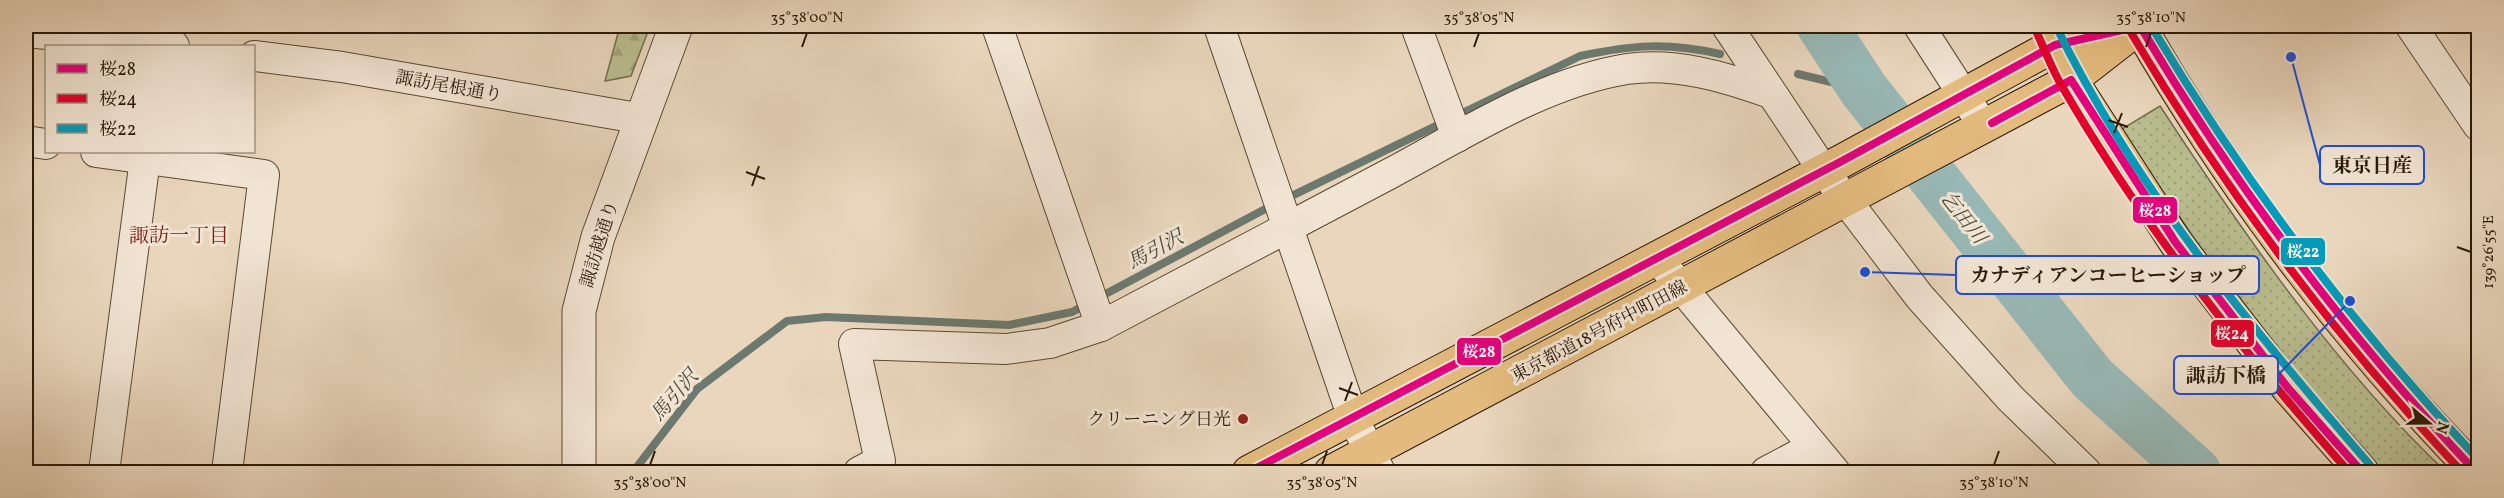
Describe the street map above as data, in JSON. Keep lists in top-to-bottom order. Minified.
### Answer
{"streets":{"main road":["東京都道18号府中町田線"],"street":["諏訪尾根通り","諏訪越通り"]},"crossings":[["諏訪尾根通り","諏訪越通り"]],"districts":["諏訪一丁目"],"water":["乞田川","馬引沢"],"places":["東京日産","カナディアンコーヒーショップ","諏訪下橋","クリーニング日光"],"lines":["transit line 桜28","transit line 桜22","transit line 桜24"],"legend":["桜28","桜24","桜22"],"north":"right","coordinates":["35°38'00\"N","35°38'05\"N","35°38'10\"N","139°26'55\"E"]}
